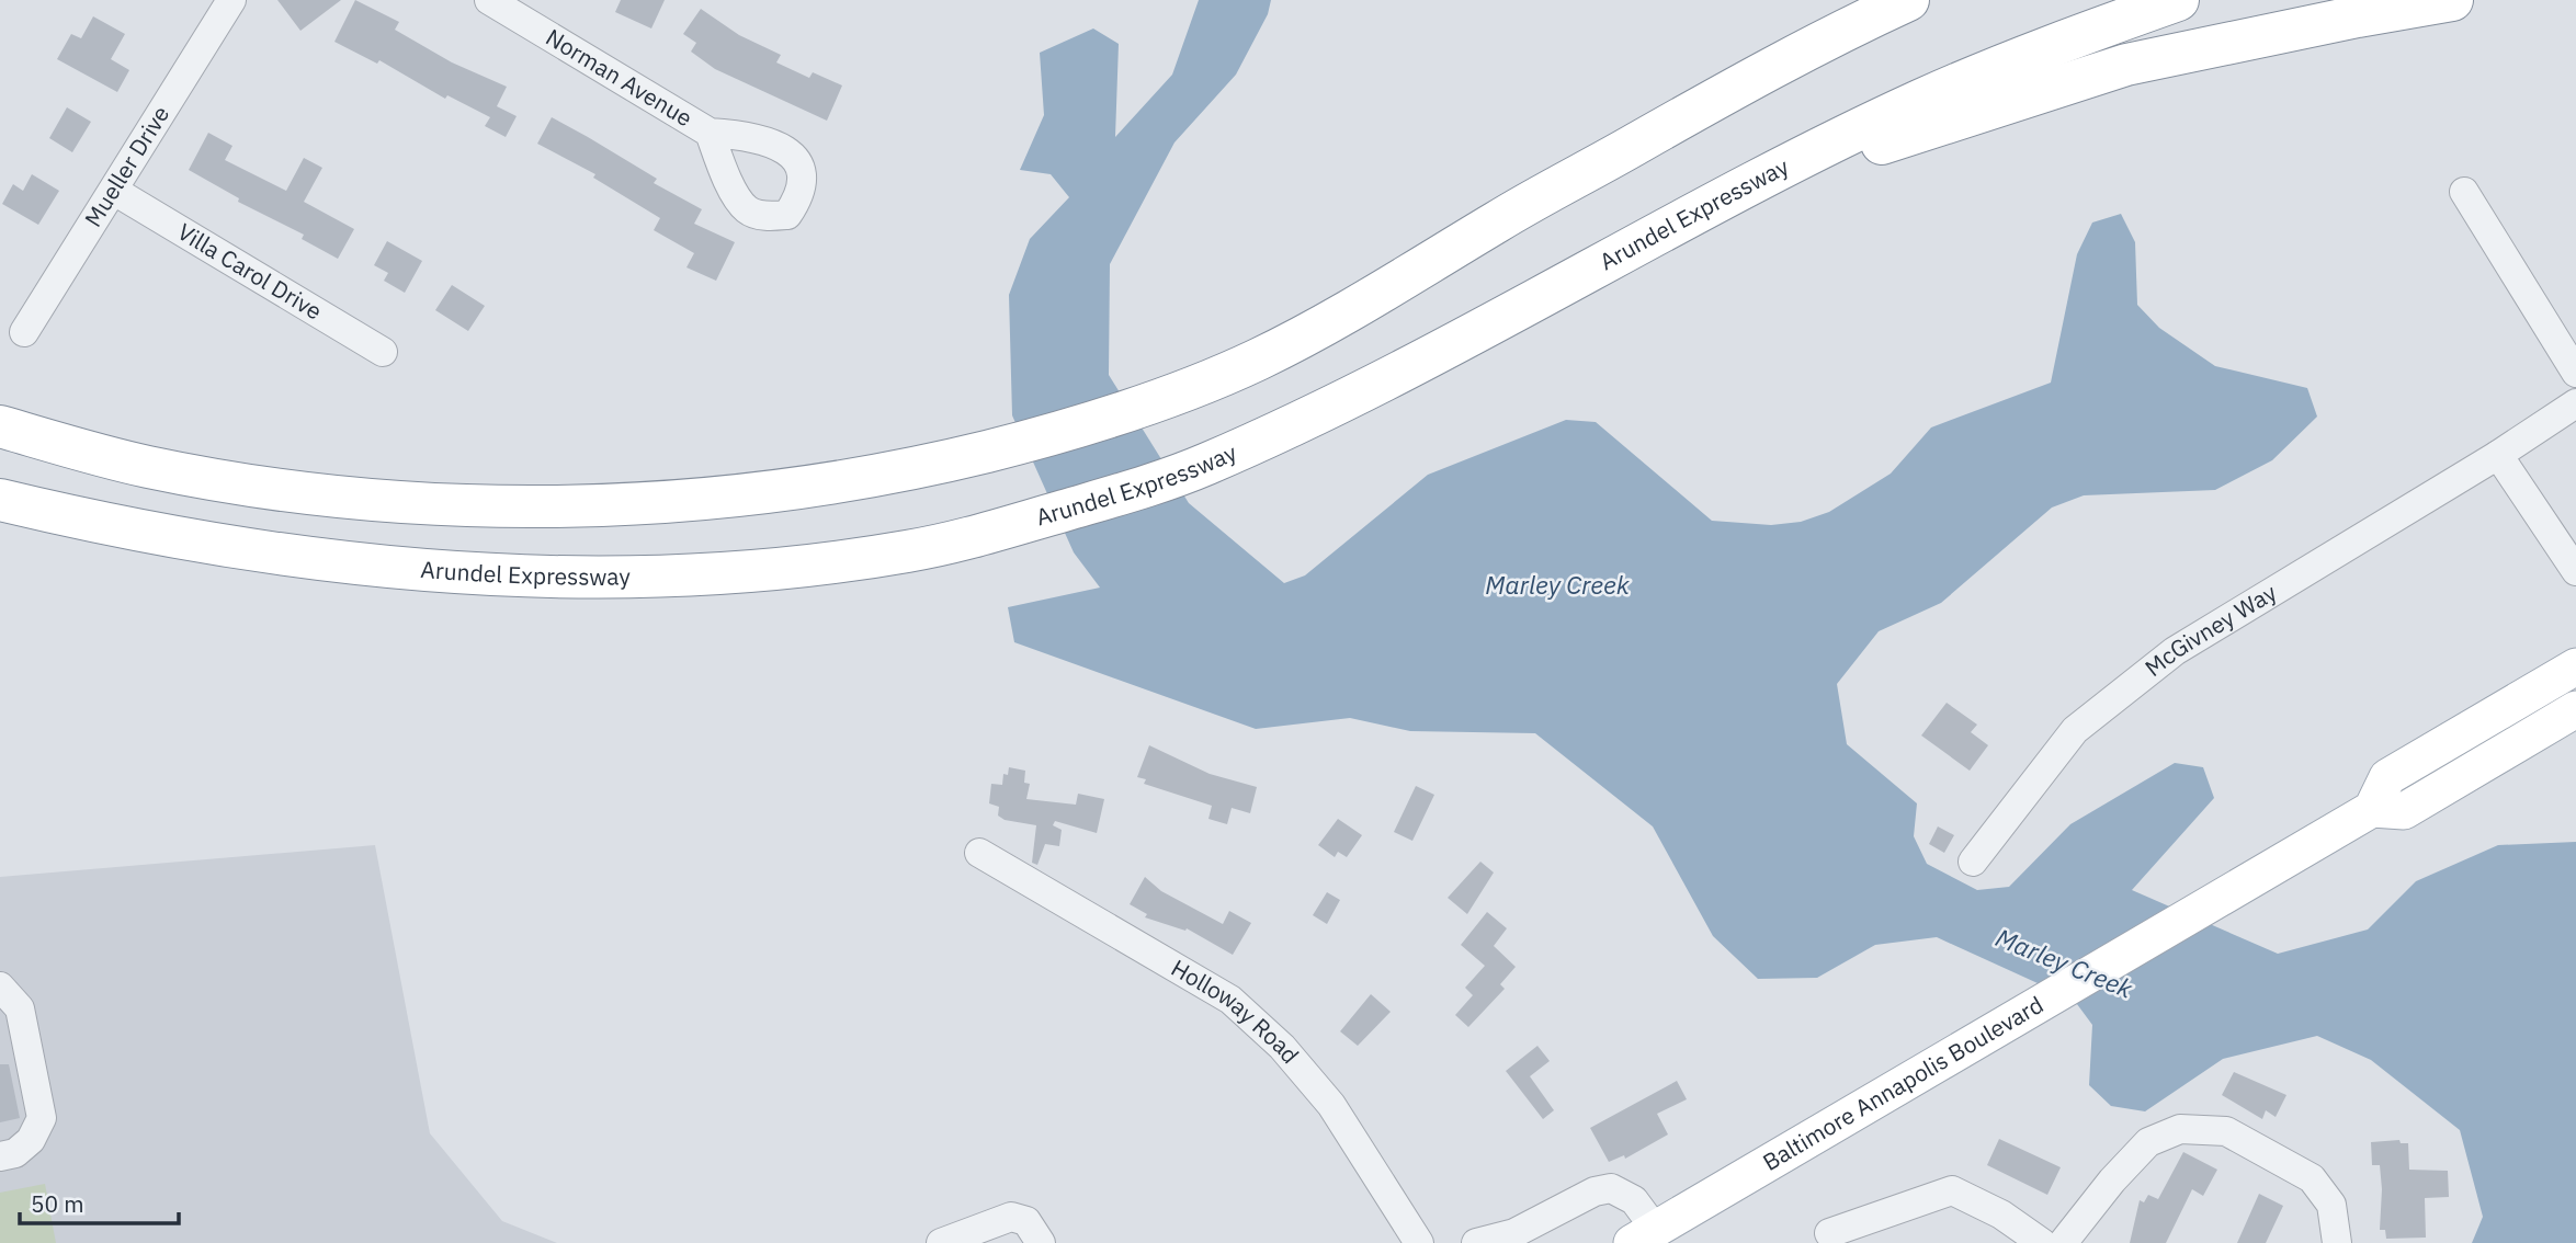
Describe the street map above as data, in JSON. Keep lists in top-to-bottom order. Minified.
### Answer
{"streets":{"highway":["Arundel Expressway"],"main road":["Baltimore Annapolis Boulevard"],"street":["Norman Avenue","Mueller Drive","Villa Carol Drive","McGivney Way","Holloway Road"]},"crossings":[["Mueller Drive","Villa Carol Drive"]],"water":["Marley Creek"],"scale_bar":"50 m"}
